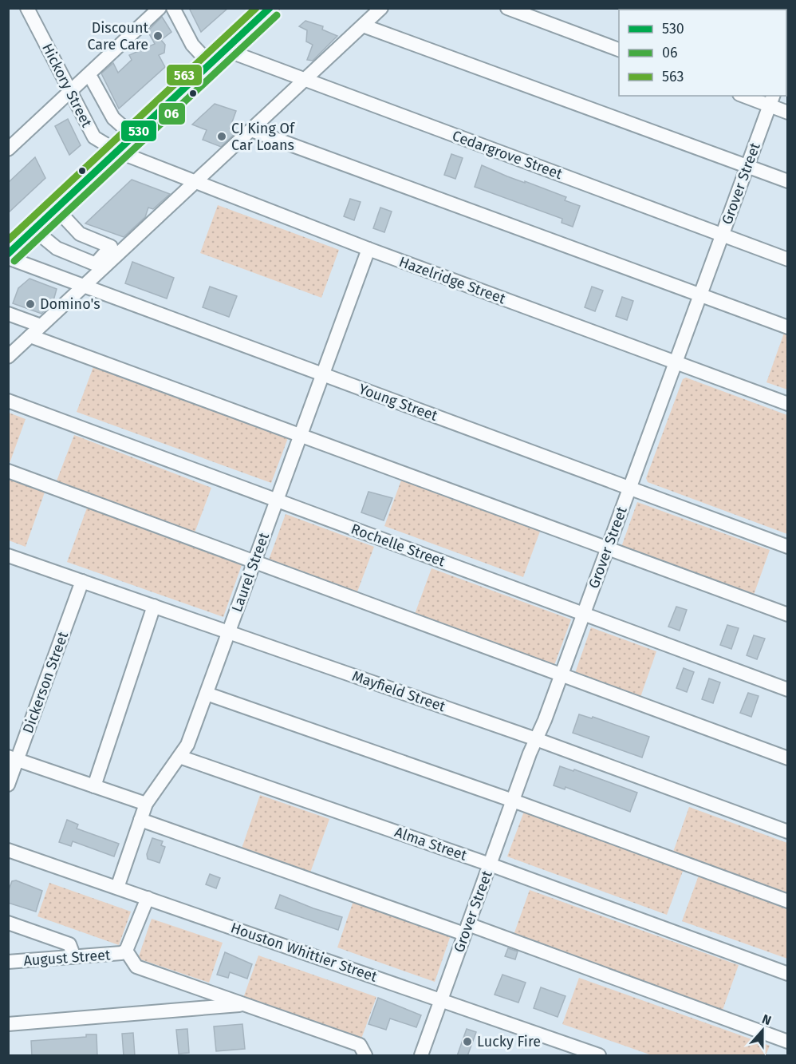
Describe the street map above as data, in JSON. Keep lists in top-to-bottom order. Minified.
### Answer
{"streets":{"street":["Hickory Street","Cedargrove Street","Grover Street","Hazelridge Street","Young Street","Rochelle Street","Laurel Street","Dickerson Street","Mayfield Street","Alma Street","Houston Whittier Street","August Street"]},"crossings":[["Hickory Street","Hazelridge Street"],["Cedargrove Street","Grover Street"],["Grover Street","Hazelridge Street"],["Grover Street","Young Street"],["Grover Street","Rochelle Street"],["Grover Street","Mayfield Street"],["Grover Street","Alma Street"],["Grover Street","Houston Whittier Street"],["Hazelridge Street","Laurel Street"],["Young Street","Laurel Street"],["Rochelle Street","Laurel Street"],["Laurel Street","Mayfield Street"],["Laurel Street","Alma Street"],["Laurel Street","Houston Whittier Street"],["Dickerson Street","Mayfield Street"],["Houston Whittier Street","August Street"]],"places":["Discount Care Care","CJ King Of Car Loans","Domino's","Lucky Fire"],"lines":["transit line 530","transit line 563","transit line 06"],"legend":["530","06","563"],"north":"top"}
